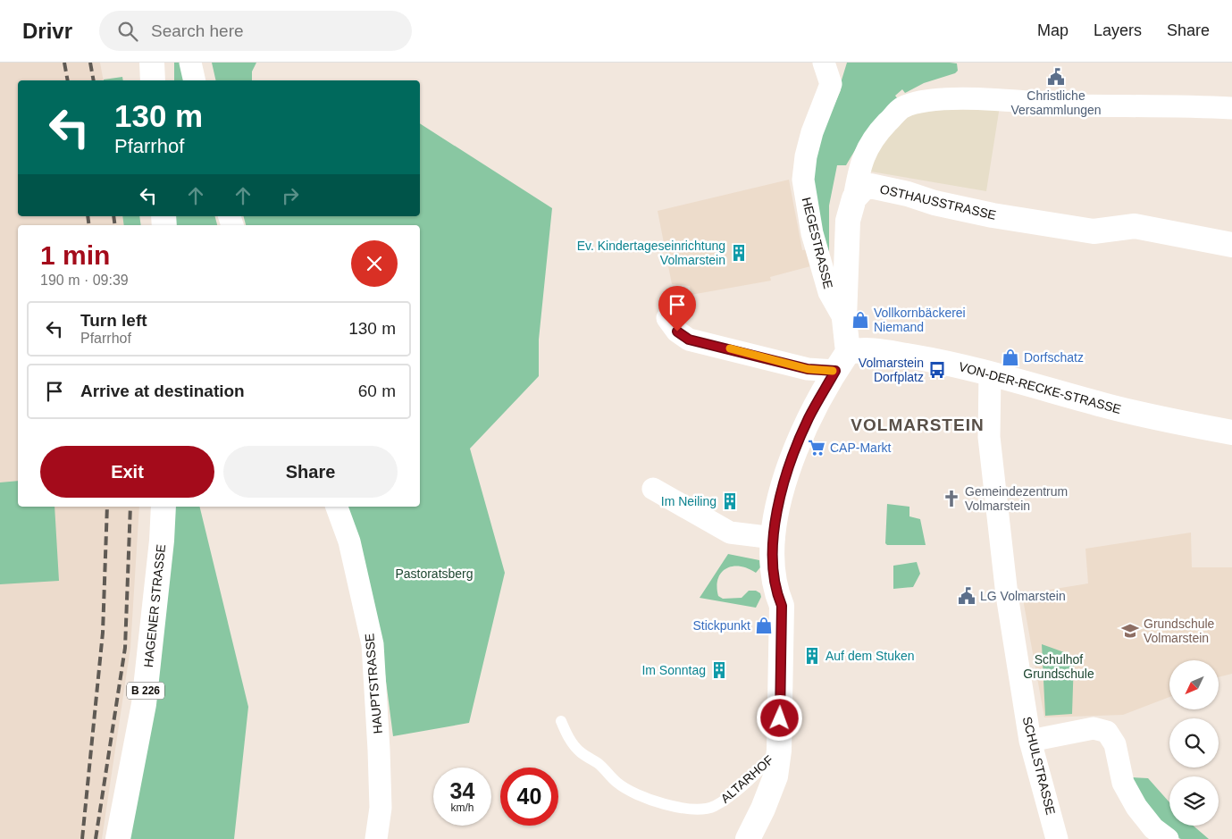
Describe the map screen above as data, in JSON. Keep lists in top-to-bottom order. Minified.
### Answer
{"streets":{"street":["OSTHAUSSTRASSE","HEGESTRASSE","VON-DER-RECKE-STRASSE","HAGENER STRASSE","HAUPTSTRASSE","B 226","SCHULSTRASSE"],"lane":["ALTARHOF"]},"crossings":[["VON-DER-RECKE-STRASSE","SCHULSTRASSE"]],"districts":["VOLMARSTEIN"],"parks":["Pastoratsberg","Schulhof Grundschule"],"places":{"public building":["Christliche Versammlungen","LG Volmarstein"],"building":["Ev. Kindertageseinrichtung Volmarstein","Im Neiling","Auf dem Stuken","Im Sonntag"],"shop":["Vollkornbäckerei Niemand","Dorfschatz","Stickpunkt"],"bus stop":["Volmarstein Dorfplatz"],"supermarket":["CAP-Markt"],"church":["Gemeindezentrum Volmarstein"],"school or university":["Grundschule Volmarstein"]},"north":"bottom left","page":{"header":"Drivr","search":"Search here","nav":["Map","Layers","Share"],"turn":["130 m","Pfarrhof"],"heading":["1 min","190 m · 09:39"],"list":[{"name":"Turn left","note":"Pfarrhof","value":"130 m"},{"name":"Arrive at destination","value":"60 m"}],"buttons":["Exit","Share"],"speed":"34 km/h","limit":"40"}}
